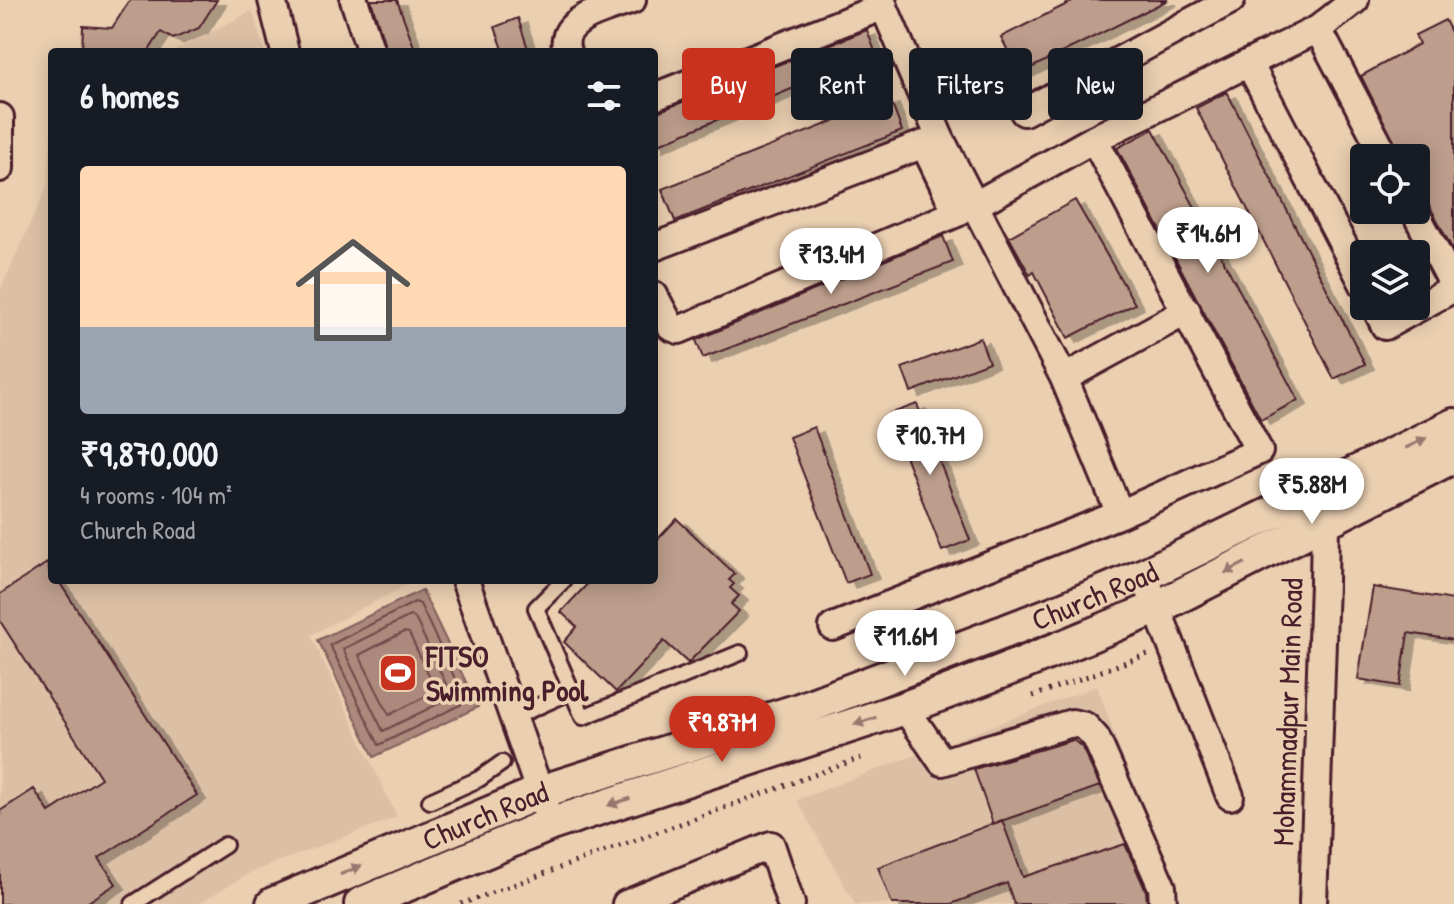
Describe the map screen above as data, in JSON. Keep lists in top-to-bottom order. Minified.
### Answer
{"streets":{"street":["Church Road","Mohammadpur Main Road"]},"crossings":[["Church Road","Mohammadpur Main Road"]],"places":{"sports":["FITSO Swimming Pool"]},"page":{"chip":["Buy","Rent","Filters","New"],"heading":"6 homes","list":[{"name":"₹9,870,000","note":"4 rooms · 104 m² · Church Road"}],"price":["₹14.6M","₹13.4M","₹10.7M","₹5.88M","₹11.6M","₹9.87M"]}}
